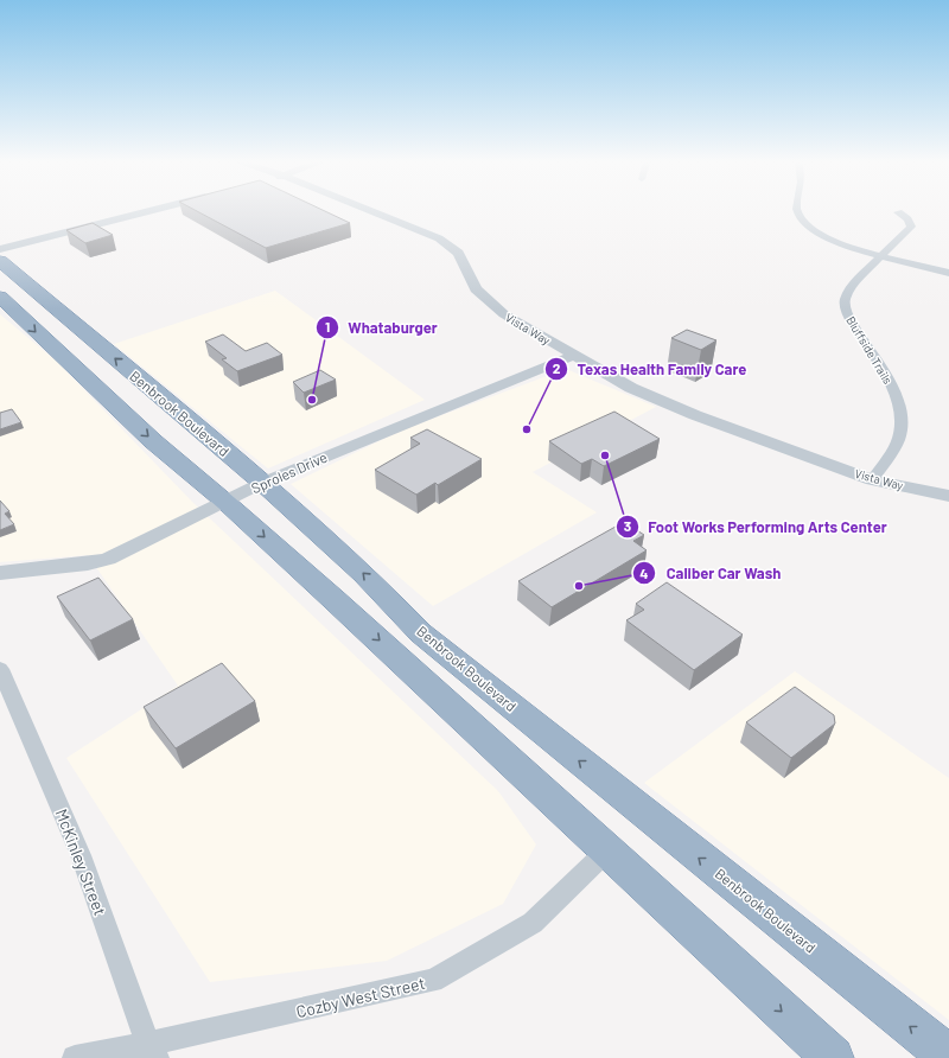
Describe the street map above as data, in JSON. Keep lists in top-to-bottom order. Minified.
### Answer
{"streets":{"highway":["Benbrook Boulevard"],"street":["Vista Way","Bluffside Trails","Sproles Drive","McKinley Street","Cozby West Street"]},"crossings":[["Vista Way","Bluffside Trails"],["Vista Way","Sproles Drive"],["Benbrook Boulevard","Sproles Drive"],["McKinley Street","Cozby West Street"]],"places":["Whataburger","Texas Health Family Care","Foot Works Performing Arts Center","Caliber Car Wash"]}
